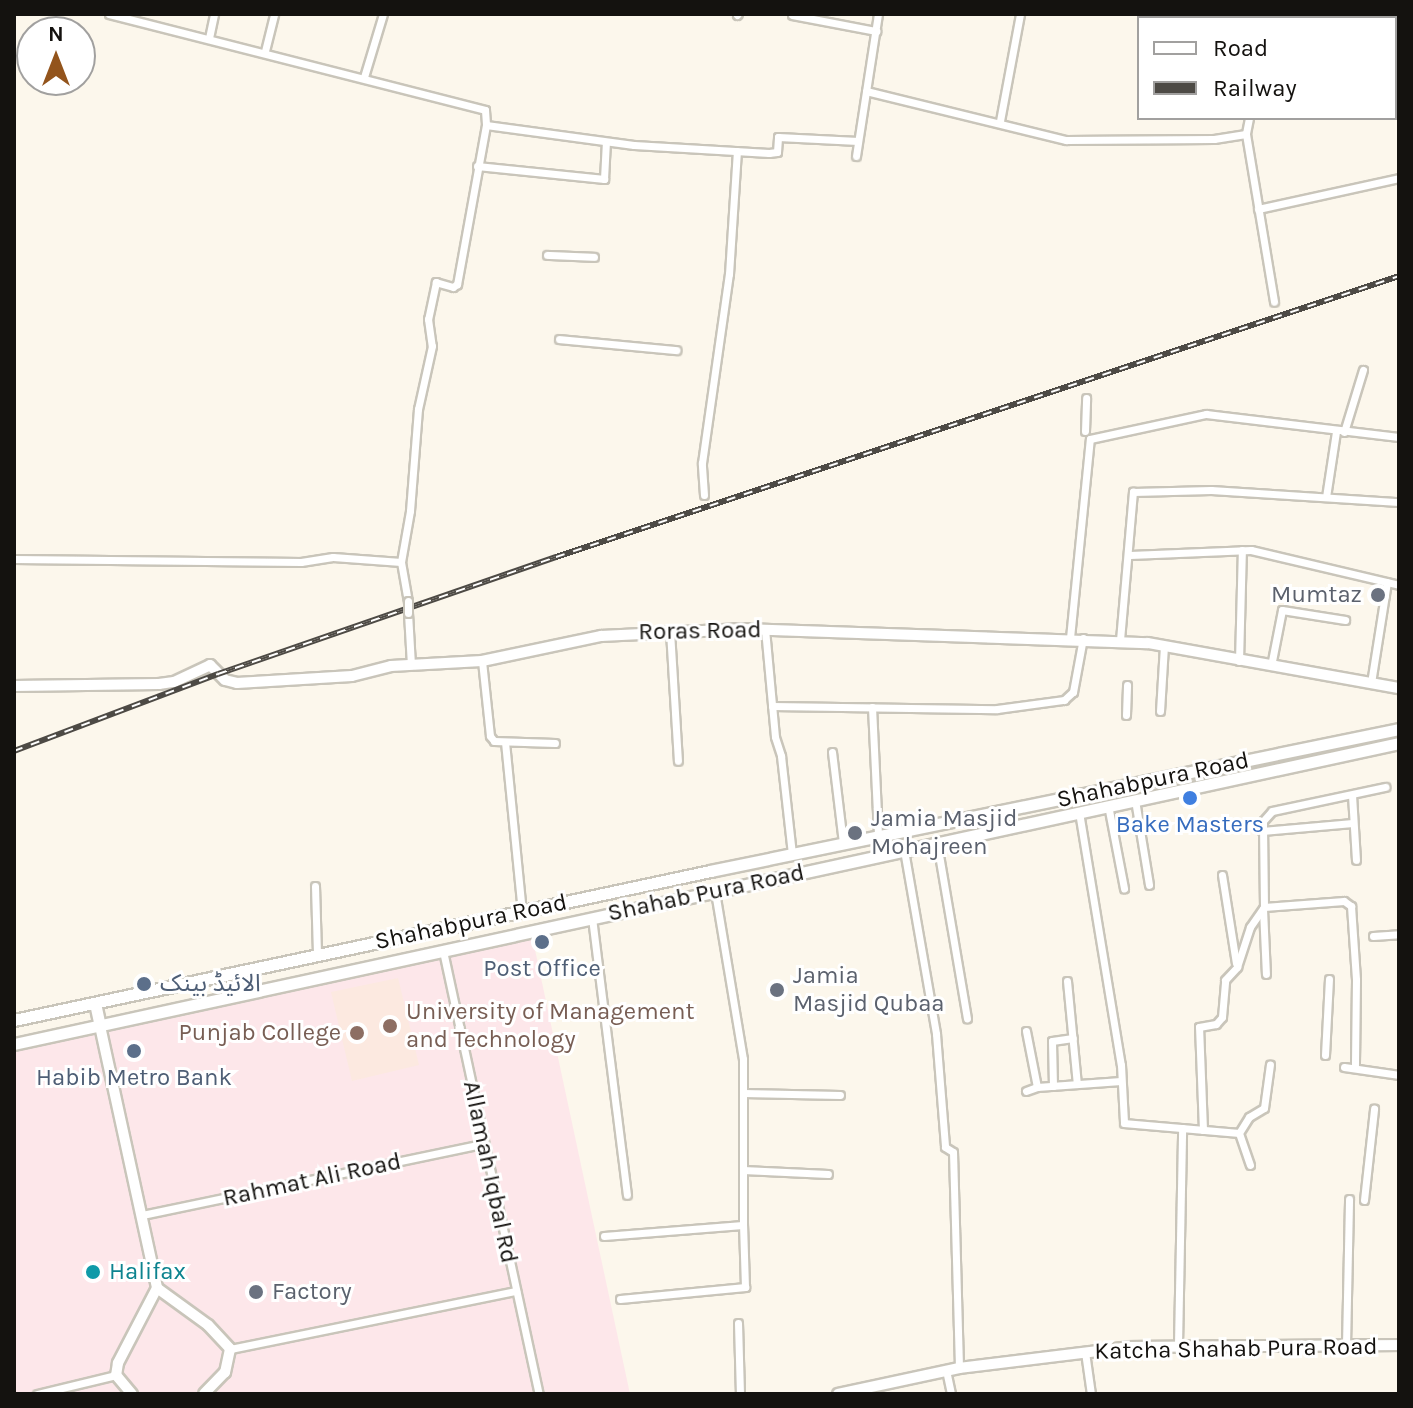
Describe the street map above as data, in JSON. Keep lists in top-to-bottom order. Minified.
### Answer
{"streets":{"main road":["Roras Road","Shahabpura Road","Shahab Pura Road","Katcha Shahab Pura Road"],"street":["Allamah Iqbal Rd","Rahmat Ali Road"]},"crossings":[["Shahab Pura Road","Allamah Iqbal Rd"],["Allamah Iqbal Rd","Rahmat Ali Road"]],"places":["Mumtaz","Bake Masters","Jamia Masjid Mohajreen","Post Office","الائیڈ بینک","Jamia Masjid Qubaa","University of Management and Technology","Punjab College","Habib Metro Bank","Halifax","Factory"],"legend":["Road","Railway"],"north":"top"}
